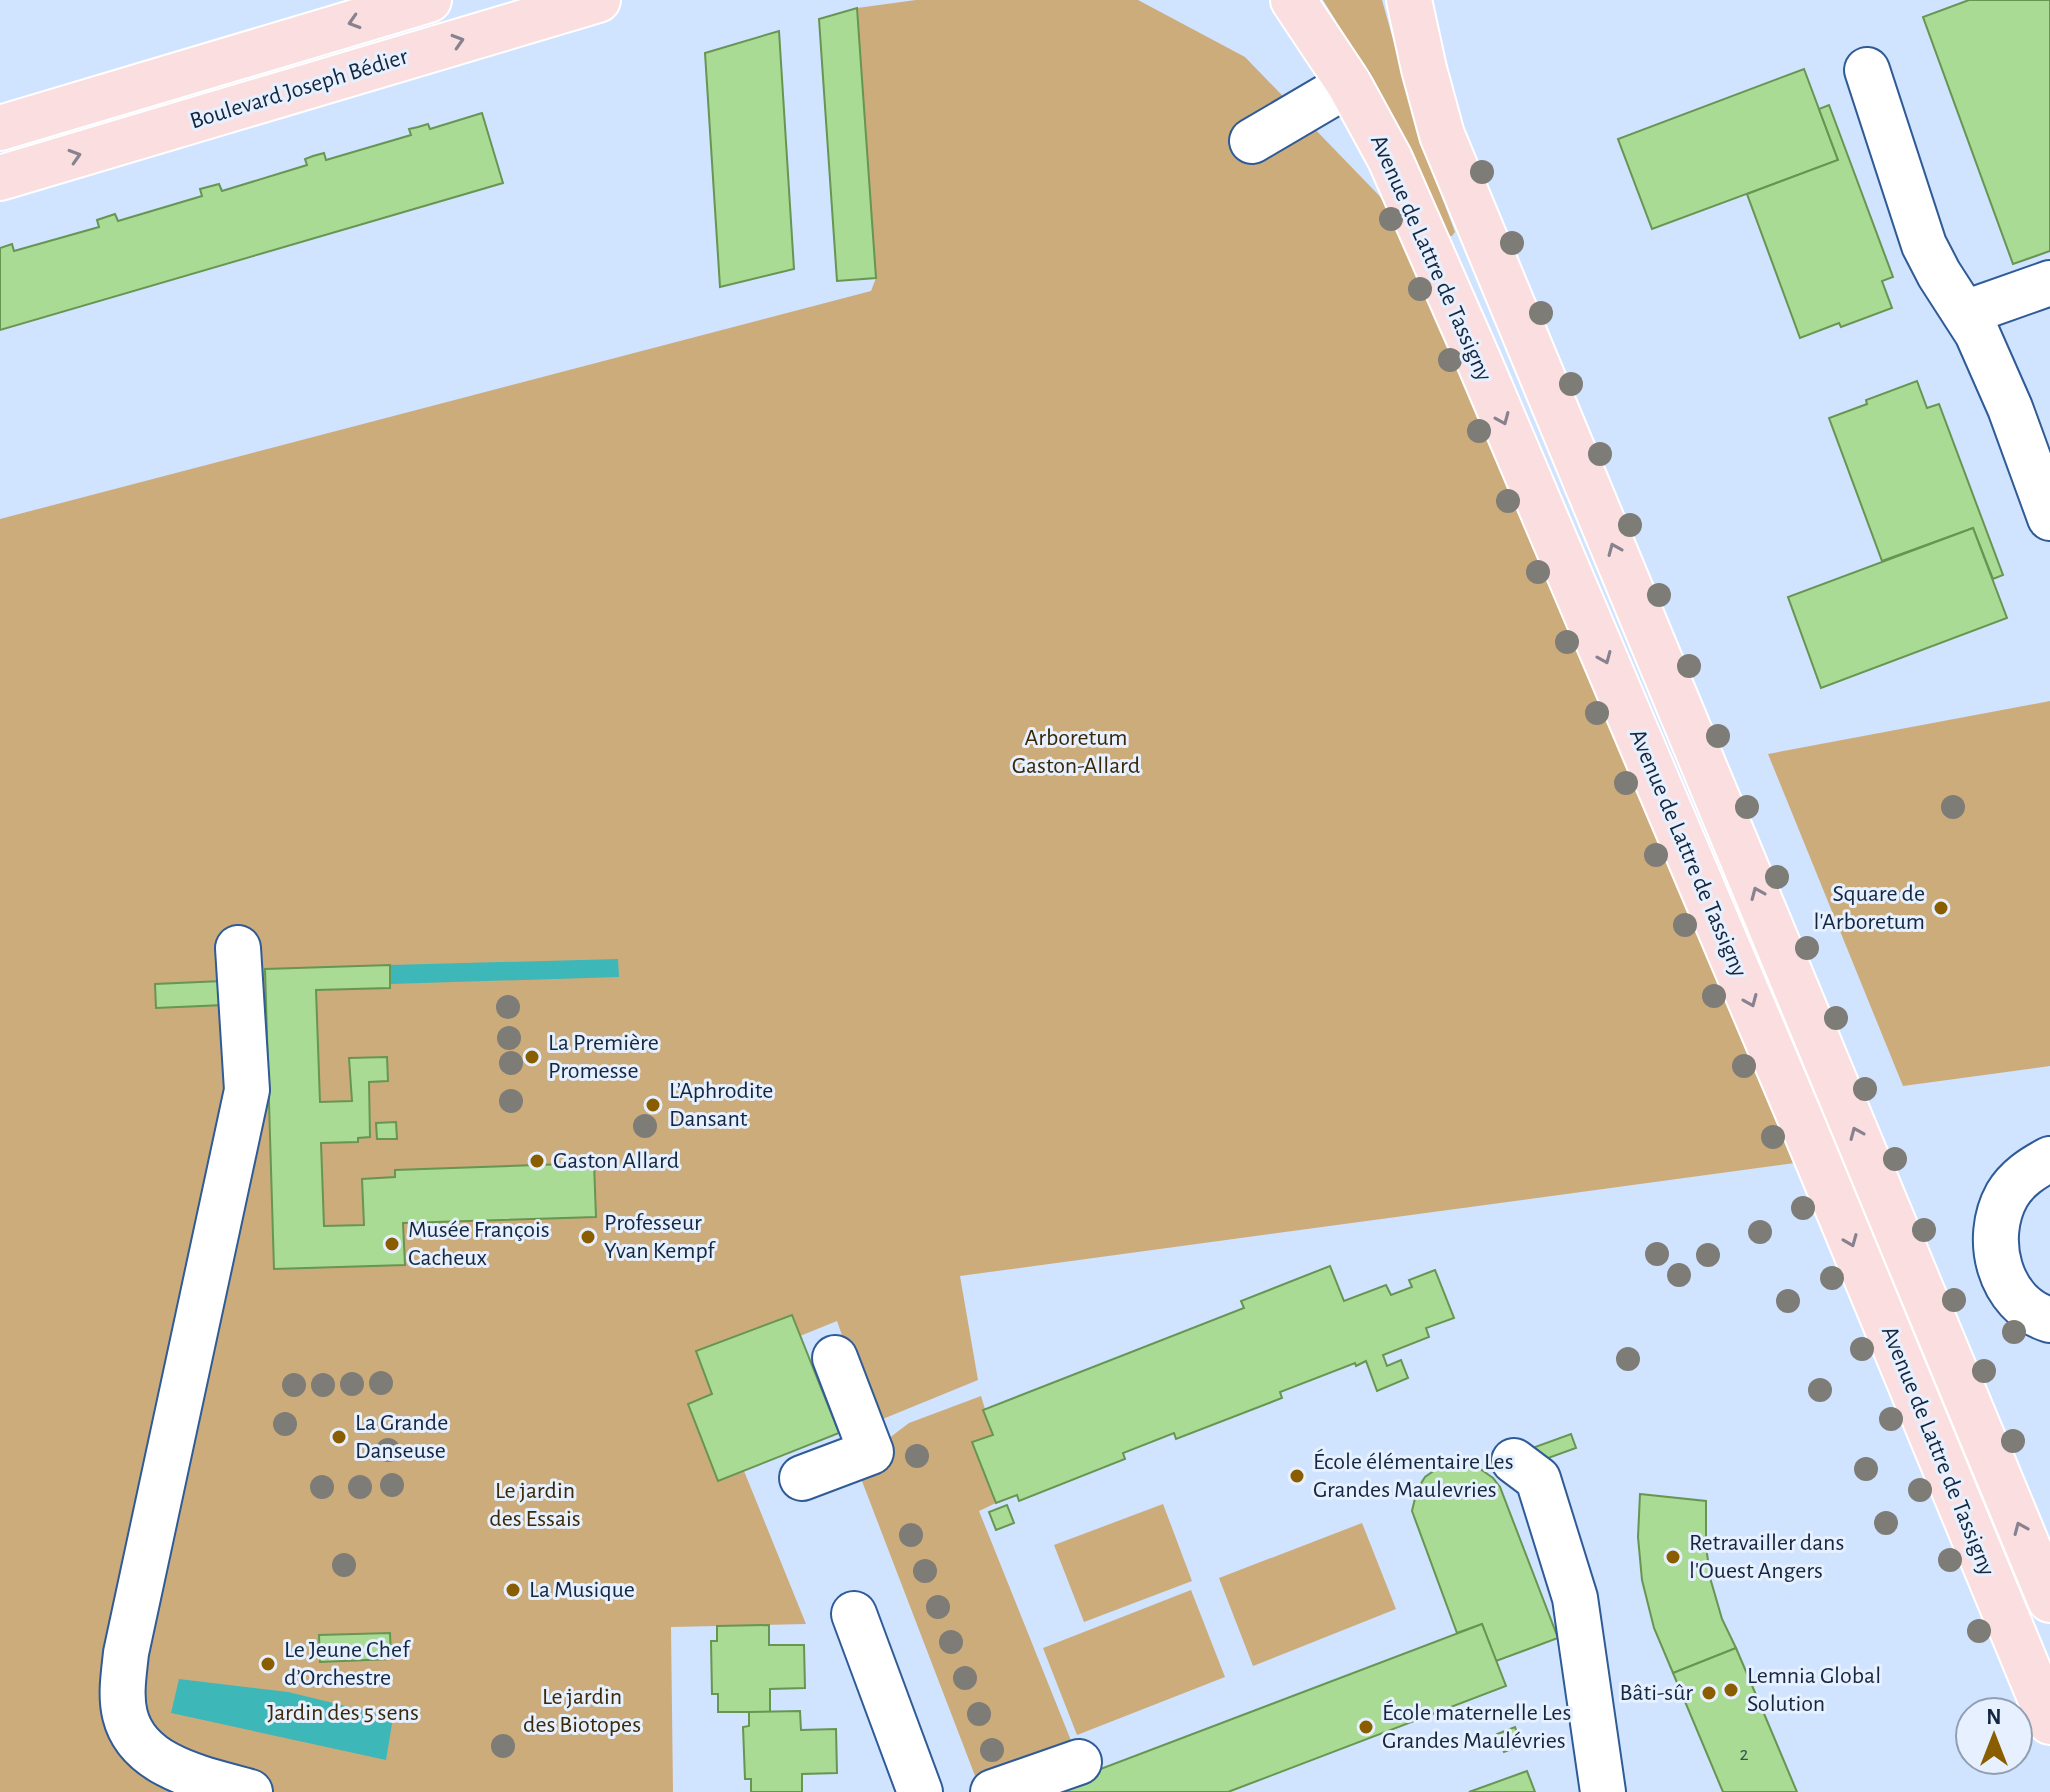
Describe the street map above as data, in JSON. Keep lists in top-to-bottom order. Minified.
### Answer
{"streets":{"main road":["Boulevard Joseph Bédier","Avenue de Lattre de Tassigny"]},"parks":["Arboretum Gaston-Allard","Le jardin des Essais","Le jardin des Biotopes","Jardin des 5 sens"],"places":["Square de l'Arboretum","La Première Promesse","L’Aphrodite Dansant","Gaston Allard","Professeur Yvan Kempf","Musée François Cacheux","La Grande Danseuse","École élémentaire Les Grandes Maulevries","Retravailler dans l'Ouest Angers","La Musique","Le Jeune Chef d’Orchestre","Lemnia Global Solution","Bâti-sûr","École maternelle Les Grandes Maulévries"],"house_numbers":["2"],"north":"top"}
